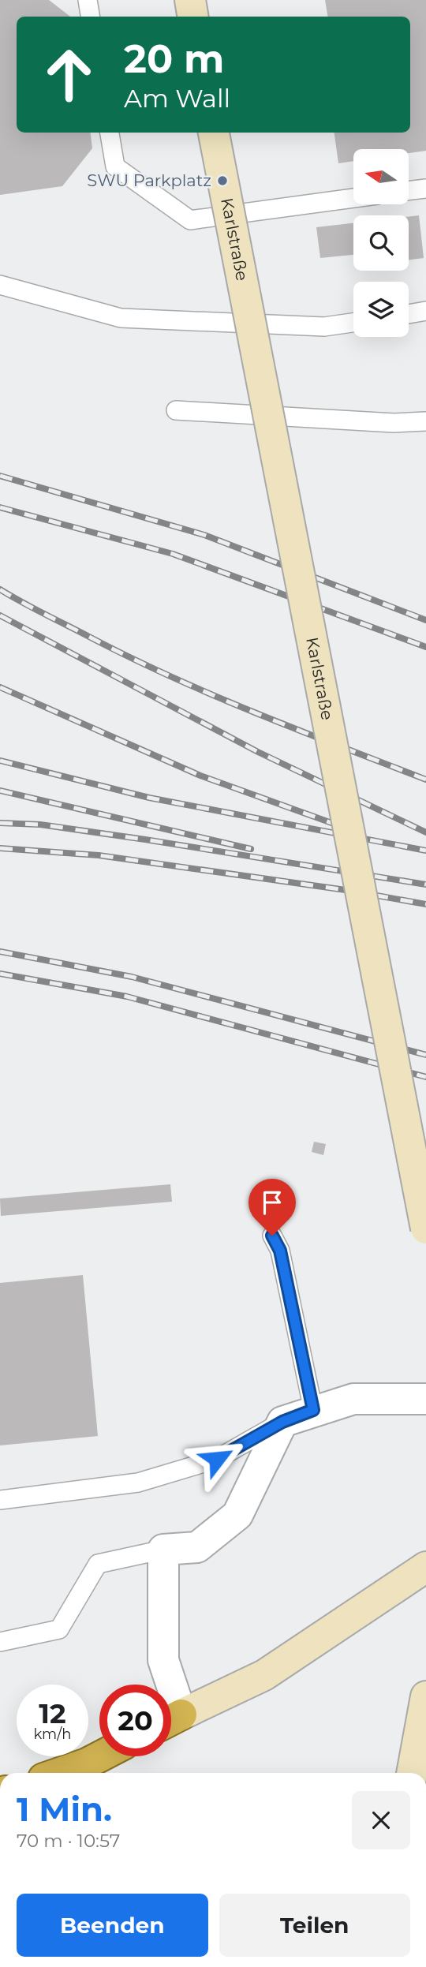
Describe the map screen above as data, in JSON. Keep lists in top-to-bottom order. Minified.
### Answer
{"streets":{"main road":["Karlstraße"]},"places":["SWU Parkplatz"],"north":"left","page":{"turn":["20 m","Am Wall"],"speed":"12 km/h","limit":"20","heading":["1 Min.","70 m · 10:57"],"buttons":["Beenden","Teilen"]}}
